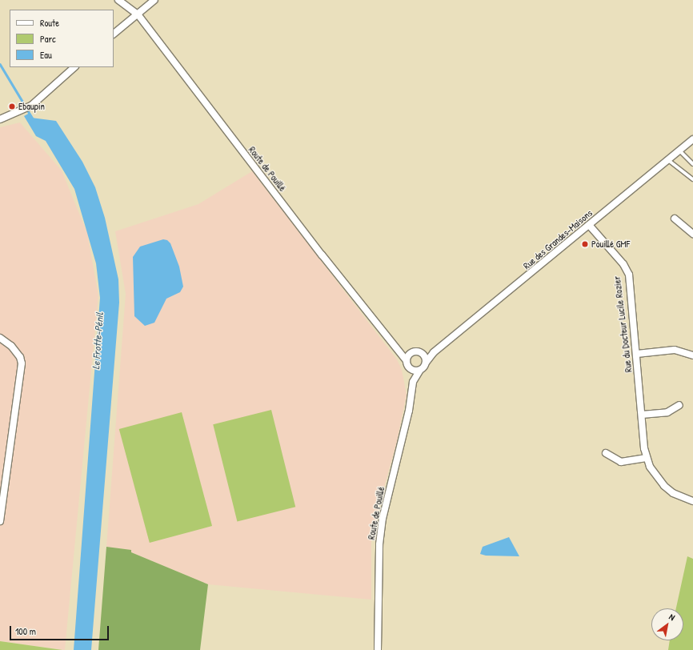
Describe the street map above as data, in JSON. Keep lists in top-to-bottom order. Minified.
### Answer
{"streets":{"street":["Route de Pouillé","Rue des Grandes-Maisons","Rue du Docteur Lucile Rozier"]},"crossings":[["Route de Pouillé","Rue des Grandes-Maisons"],["Rue des Grandes-Maisons","Rue du Docteur Lucile Rozier"]],"water":["Le Frotte-Pénil"],"places":["Ebaupin","Pouillé GMF"],"legend":["Route","Parc","Eau"],"scale_bar":"100 m","north":"top right"}
